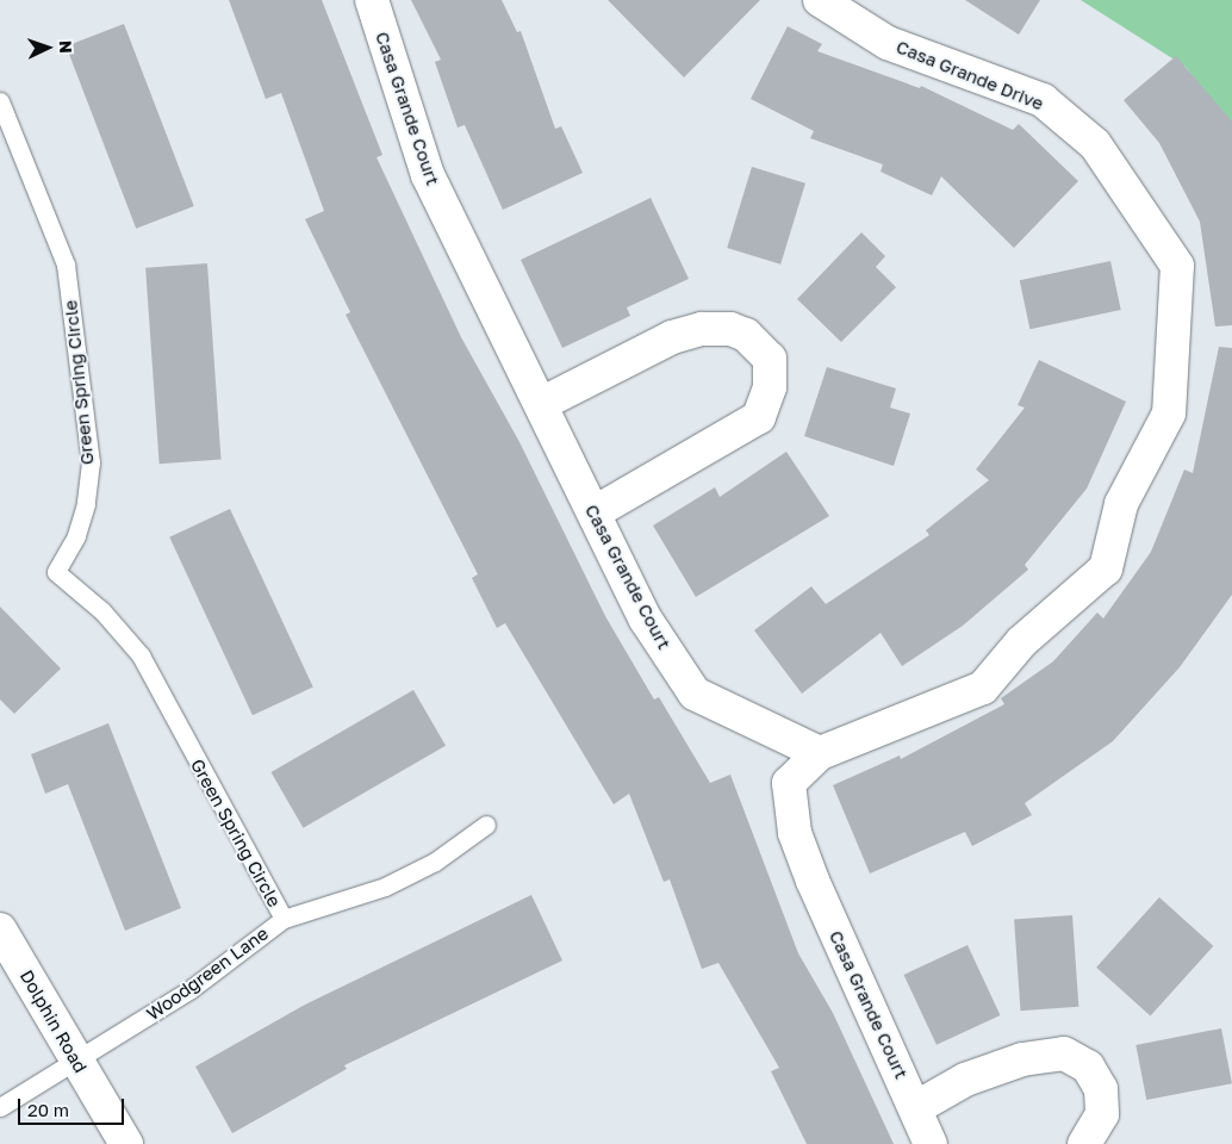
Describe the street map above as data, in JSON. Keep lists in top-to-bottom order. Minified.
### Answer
{"streets":{"street":["Casa Grande Drive","Casa Grande Court","Dolphin Road"],"lane":["Green Spring Circle","Woodgreen Lane"]},"crossings":[["Casa Grande Drive","Casa Grande Court"],["Green Spring Circle","Woodgreen Lane"],["Woodgreen Lane","Dolphin Road"]],"scale_bar":"20 m","north":"right"}
